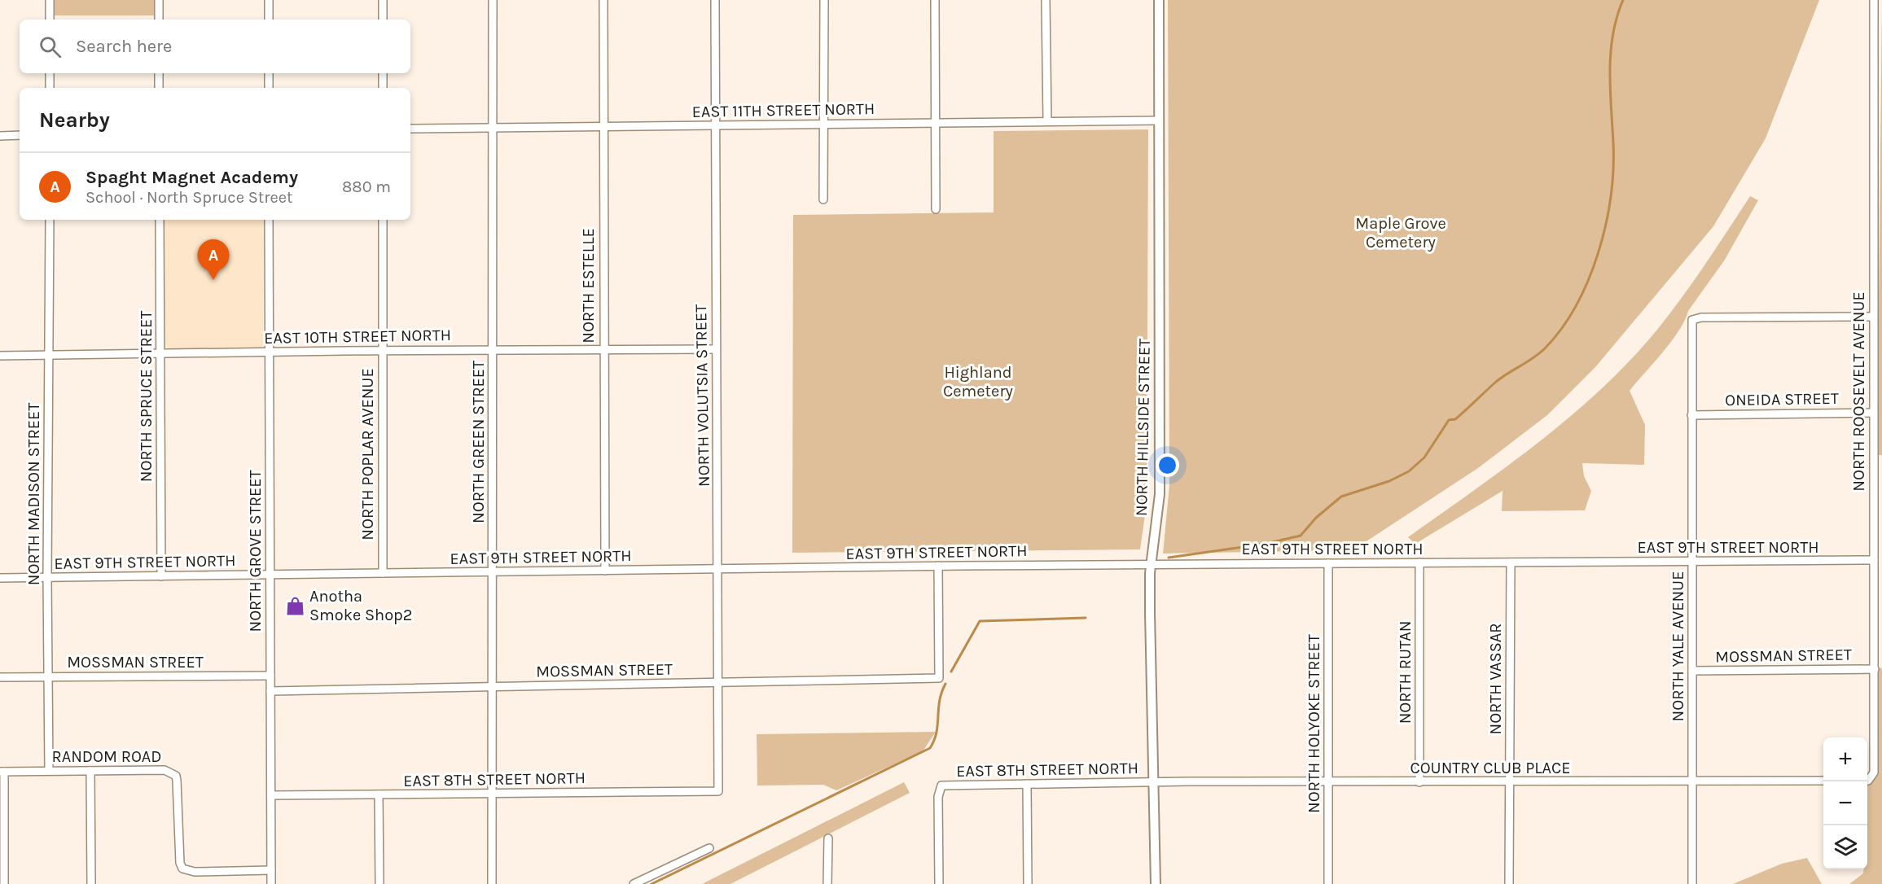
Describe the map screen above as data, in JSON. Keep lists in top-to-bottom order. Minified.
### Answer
{"streets":{"main road":["NORTH HILLSIDE STREET"],"street":["EAST 11TH STREET NORTH","NORTH ESTELLE","EAST 10TH STREET NORTH","NORTH ROOSEVELT AVENUE","NORTH VOLUTSIA STREET","NORTH SPRUCE STREET","ONEIDA STREET","NORTH GREEN STREET","NORTH POPLAR AVENUE","NORTH MADISON STREET","EAST 9TH STREET NORTH","NORTH GROVE STREET","NORTH YALE AVENUE","MOSSMAN STREET","NORTH RUTAN","NORTH VASSAR","NORTH HOLYOKE STREET","RANDOM ROAD","COUNTRY CLUB PLACE","EAST 8TH STREET NORTH"]},"crossings":[["EAST 11TH STREET NORTH","NORTH ESTELLE"],["EAST 11TH STREET NORTH","NORTH VOLUTSIA STREET"],["EAST 11TH STREET NORTH","NORTH HILLSIDE STREET"],["EAST 11TH STREET NORTH","NORTH GREEN STREET"],["NORTH ESTELLE","EAST 10TH STREET NORTH"],["NORTH ESTELLE","EAST 9TH STREET NORTH"],["EAST 10TH STREET NORTH","NORTH VOLUTSIA STREET"],["EAST 10TH STREET NORTH","NORTH SPRUCE STREET"],["EAST 10TH STREET NORTH","NORTH GREEN STREET"],["EAST 10TH STREET NORTH","NORTH POPLAR AVENUE"],["EAST 10TH STREET NORTH","NORTH MADISON STREET"],["EAST 10TH STREET NORTH","NORTH GROVE STREET"],["NORTH ROOSEVELT AVENUE","ONEIDA STREET"],["NORTH ROOSEVELT AVENUE","EAST 9TH STREET NORTH"],["NORTH ROOSEVELT AVENUE","NORTH YALE AVENUE"],["NORTH ROOSEVELT AVENUE","MOSSMAN STREET"],["NORTH VOLUTSIA STREET","EAST 9TH STREET NORTH"],["NORTH VOLUTSIA STREET","MOSSMAN STREET"],["NORTH VOLUTSIA STREET","EAST 8TH STREET NORTH"],["NORTH SPRUCE STREET","EAST 9TH STREET NORTH"],["ONEIDA STREET","NORTH YALE AVENUE"],["NORTH HILLSIDE STREET","EAST 9TH STREET NORTH"],["NORTH HILLSIDE STREET","COUNTRY CLUB PLACE"],["NORTH HILLSIDE STREET","EAST 8TH STREET NORTH"],["NORTH GREEN STREET","EAST 9TH STREET NORTH"],["NORTH GREEN STREET","MOSSMAN STREET"],["NORTH GREEN STREET","EAST 8TH STREET NORTH"],["NORTH POPLAR AVENUE","EAST 9TH STREET NORTH"],["NORTH MADISON STREET","EAST 9TH STREET NORTH"],["NORTH MADISON STREET","MOSSMAN STREET"],["NORTH MADISON STREET","RANDOM ROAD"],["EAST 9TH STREET NORTH","NORTH GROVE STREET"],["EAST 9TH STREET NORTH","NORTH YALE AVENUE"],["EAST 9TH STREET NORTH","MOSSMAN STREET"],["EAST 9TH STREET NORTH","NORTH RUTAN"],["EAST 9TH STREET NORTH","NORTH VASSAR"],["EAST 9TH STREET NORTH","NORTH HOLYOKE STREET"],["NORTH GROVE STREET","MOSSMAN STREET"],["NORTH GROVE STREET","RANDOM ROAD"],["NORTH GROVE STREET","EAST 8TH STREET NORTH"],["NORTH YALE AVENUE","MOSSMAN STREET"],["NORTH YALE AVENUE","COUNTRY CLUB PLACE"],["NORTH RUTAN","COUNTRY CLUB PLACE"],["NORTH VASSAR","COUNTRY CLUB PLACE"],["NORTH HOLYOKE STREET","COUNTRY CLUB PLACE"],["COUNTRY CLUB PLACE","EAST 8TH STREET NORTH"]],"parks":["Maple Grove Cemetery","Highland Cemetery"],"places":{"shop":["Anotha Smoke Shop2"]},"page":{"search":"Search here","heading":"Nearby","list":[{"mark":"A","name":"Spaght Magnet Academy","note":"School · North Spruce Street","value":"880 m"}],"pins":"A","map_buttons":["+","−"]}}
